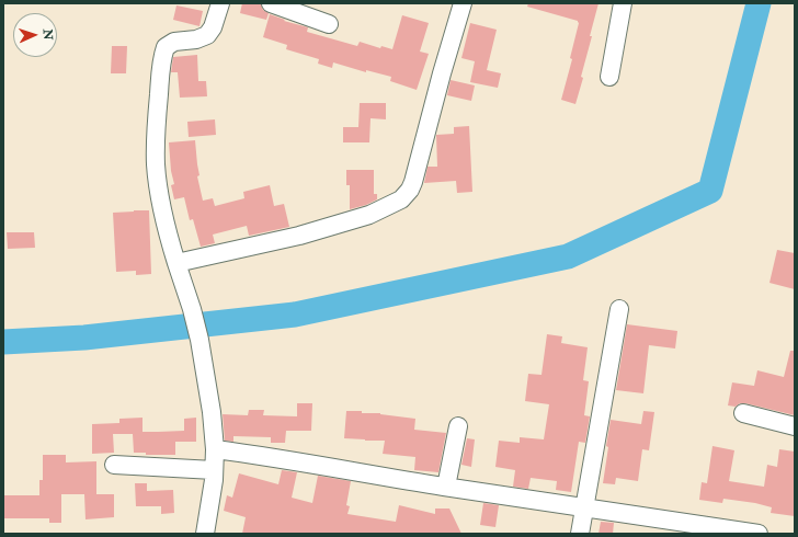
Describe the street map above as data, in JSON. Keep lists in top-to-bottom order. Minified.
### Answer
{"north":"right"}
